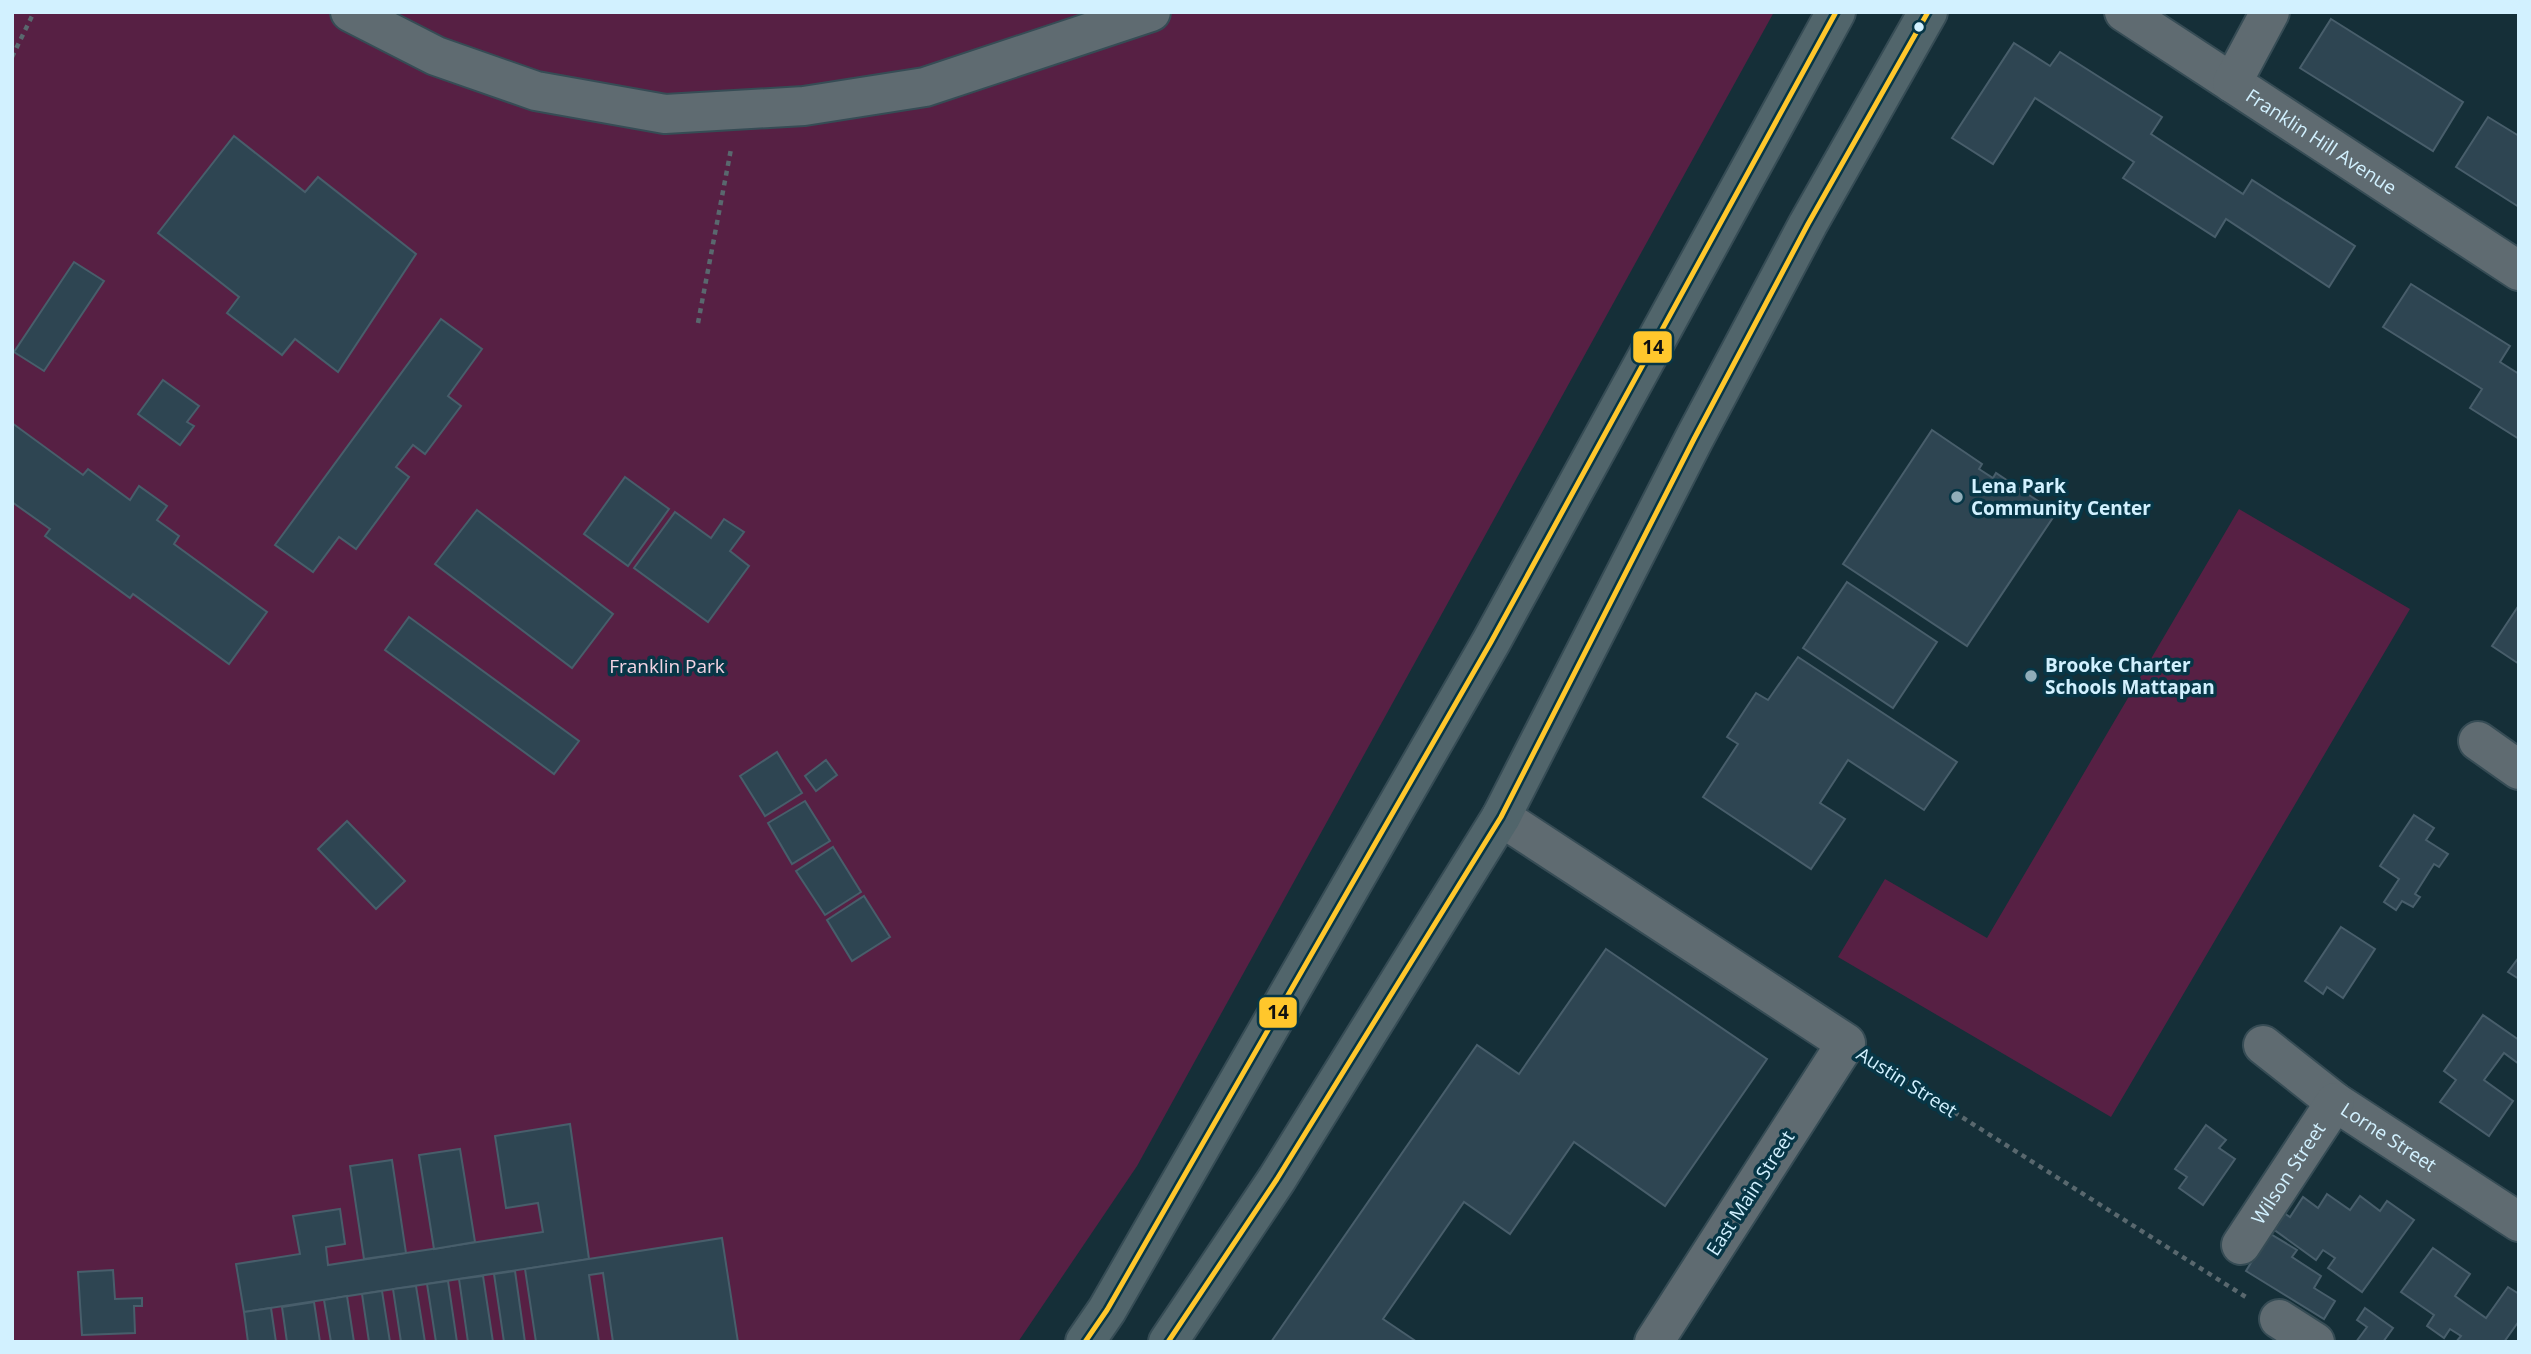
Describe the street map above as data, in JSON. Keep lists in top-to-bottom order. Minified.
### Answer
{"streets":{"street":["Franklin Hill Avenue","Austin Street","Lorne Street","Wilson Street","East Main Street"]},"crossings":[["Austin Street","East Main Street"],["Lorne Street","Wilson Street"]],"parks":["Franklin Park"],"places":["Lena Park Community Center","Brooke Charter Schools Mattapan"],"lines":["transit line 14"]}
